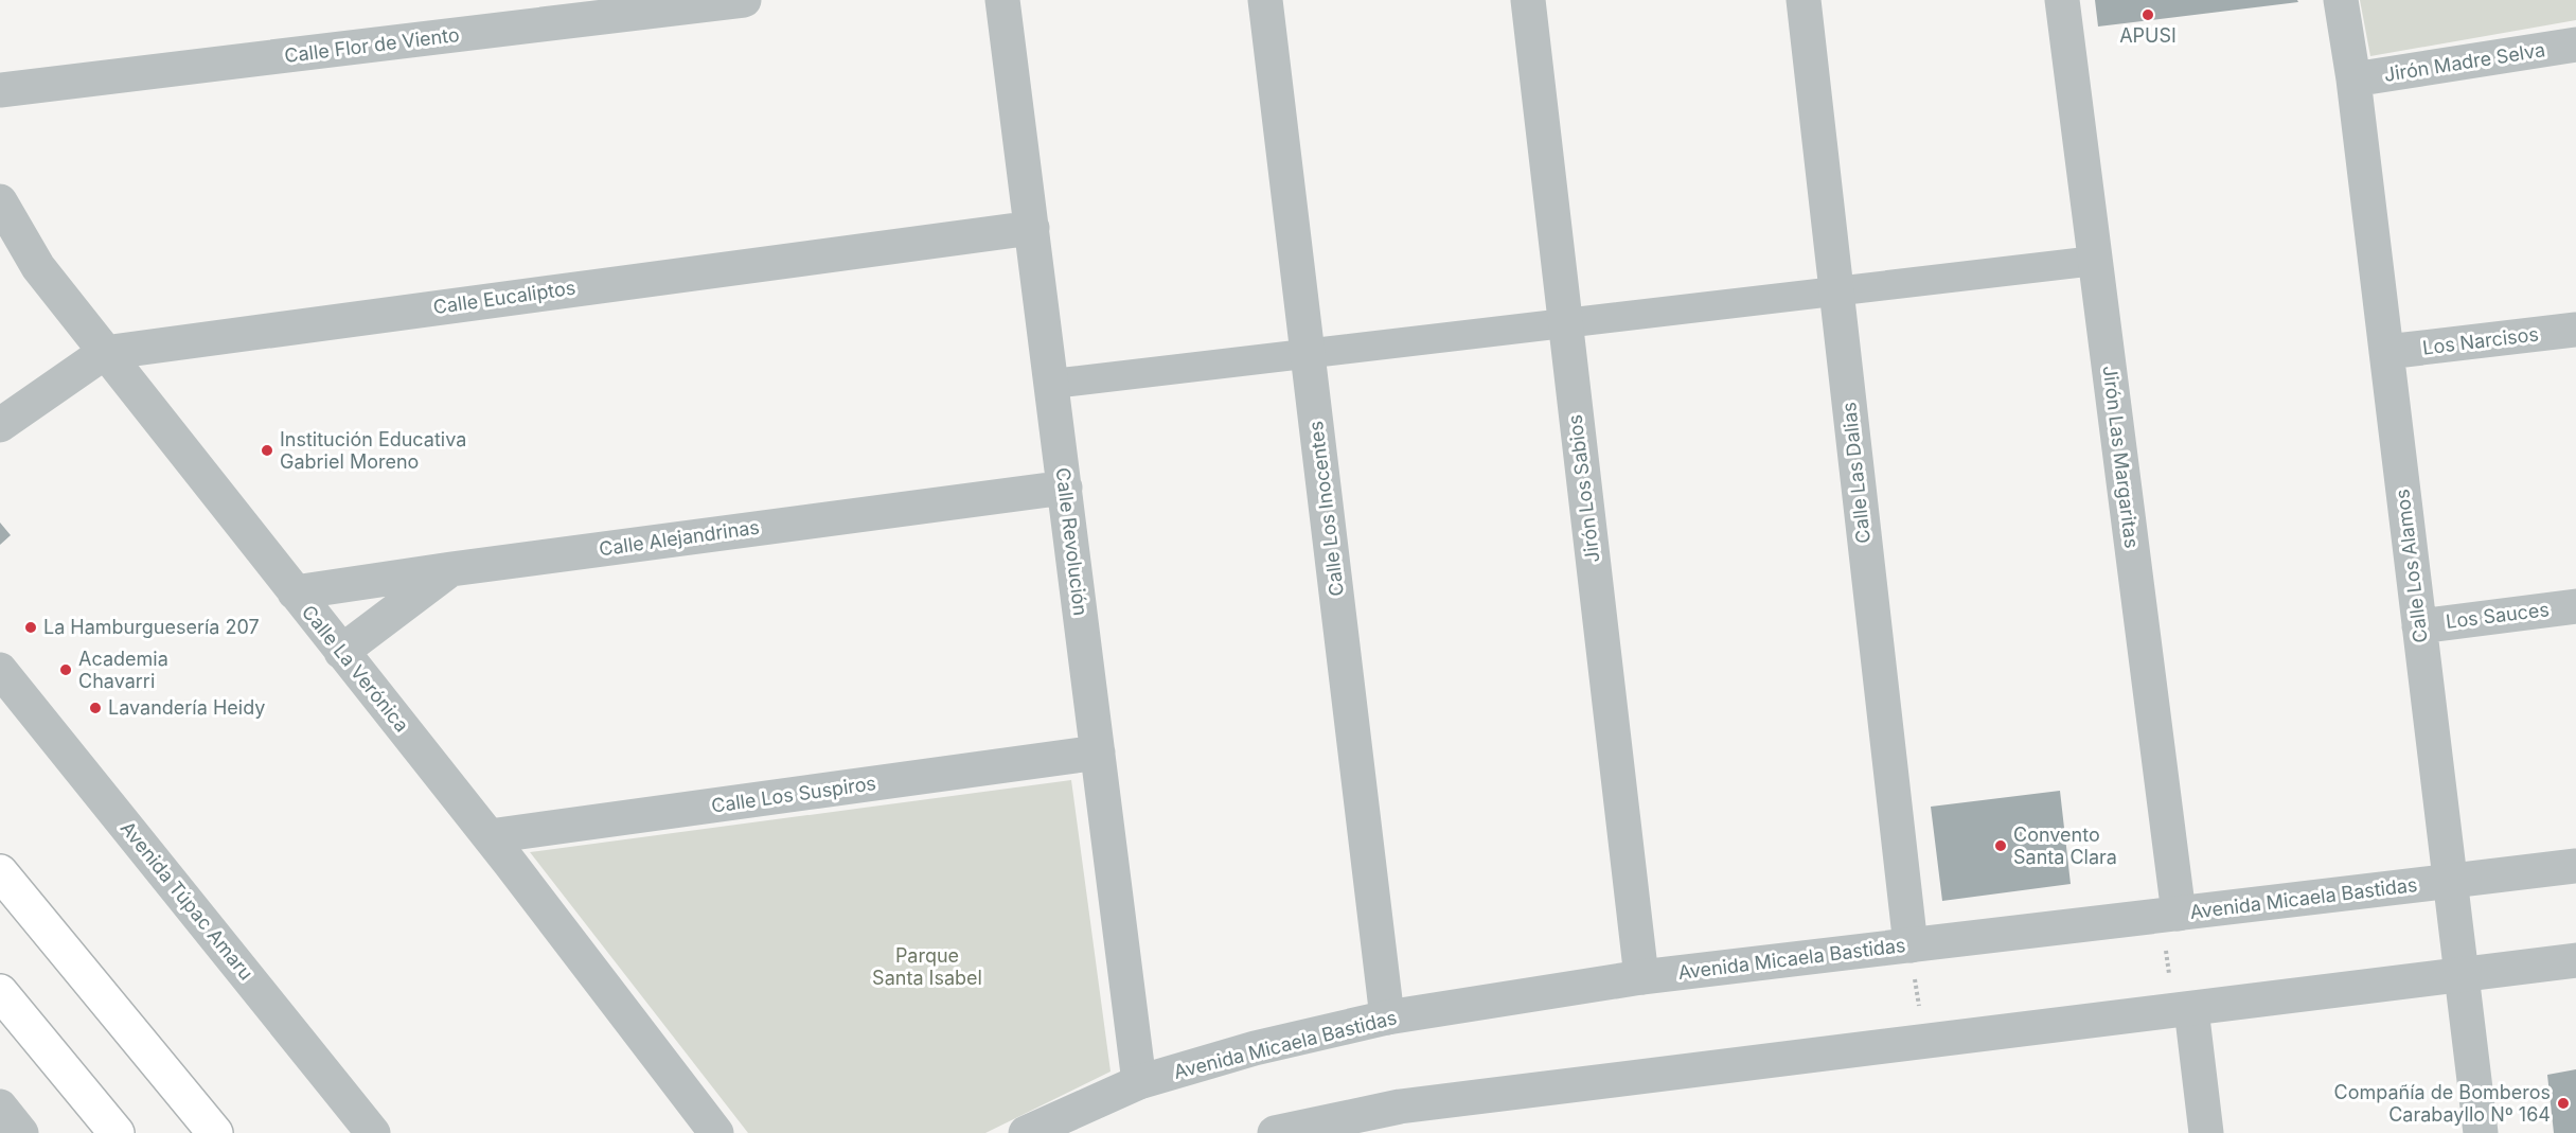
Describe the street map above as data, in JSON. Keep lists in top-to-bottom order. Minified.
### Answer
{"streets":{"street":["Calle Flor de Viento","Jirón Madre Selva","Calle Eucaliptos","Los Narcisos","Jirón Las Margaritas","Calle Las Dalias","Jirón Los Sabios","Calle Los Inocentes","Calle Alejandrinas","Calle Revolución","Calle Los Alamos","Los Sauces","Calle La Verónica","Calle Los Suspiros","Avenida Micaela Bastidas","Avenida Túpac Amaru"]},"crossings":[["Jirón Madre Selva","Calle Los Alamos"],["Calle Eucaliptos","Calle Revolución"],["Calle Eucaliptos","Calle La Verónica"],["Los Narcisos","Calle Los Alamos"],["Jirón Las Margaritas","Avenida Micaela Bastidas"],["Calle Las Dalias","Avenida Micaela Bastidas"],["Jirón Los Sabios","Avenida Micaela Bastidas"],["Calle Los Inocentes","Avenida Micaela Bastidas"],["Calle Alejandrinas","Calle Revolución"],["Calle Alejandrinas","Calle La Verónica"],["Calle Revolución","Calle Los Suspiros"],["Calle Revolución","Avenida Micaela Bastidas"],["Calle Los Alamos","Los Sauces"],["Calle Los Alamos","Avenida Micaela Bastidas"],["Calle La Verónica","Calle Los Suspiros"]],"parks":["Parque Santa Isabel"],"places":["APUSI","Institución Educativa Gabriel Moreno","La Hamburguesería 207","Academia Chavarri","Lavandería Heidy","Convento Santa Clara","Compañía de Bomberos Carabayllo Nº 164"]}
